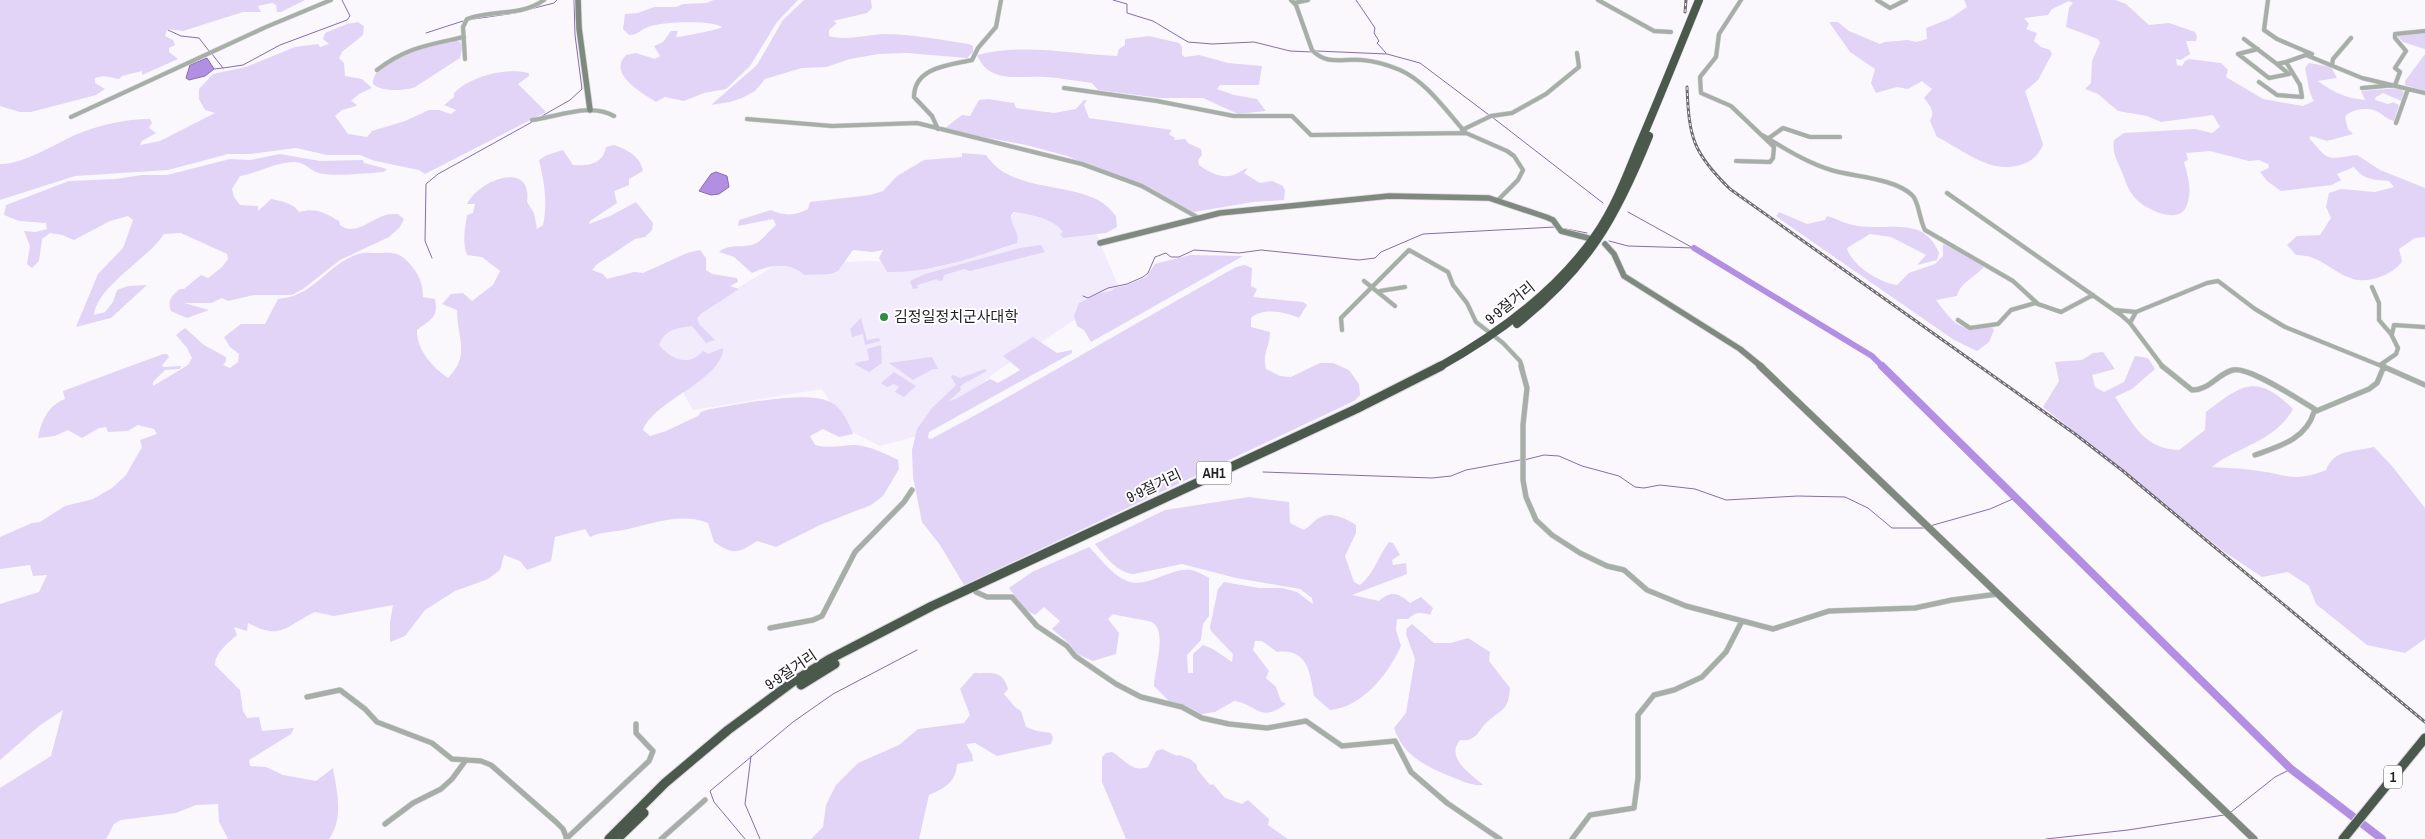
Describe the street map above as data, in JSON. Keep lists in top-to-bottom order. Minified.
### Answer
{"streets":{"highway":["9·9절거리","AH1","1"]},"places":["김정일정치군사대학"]}
